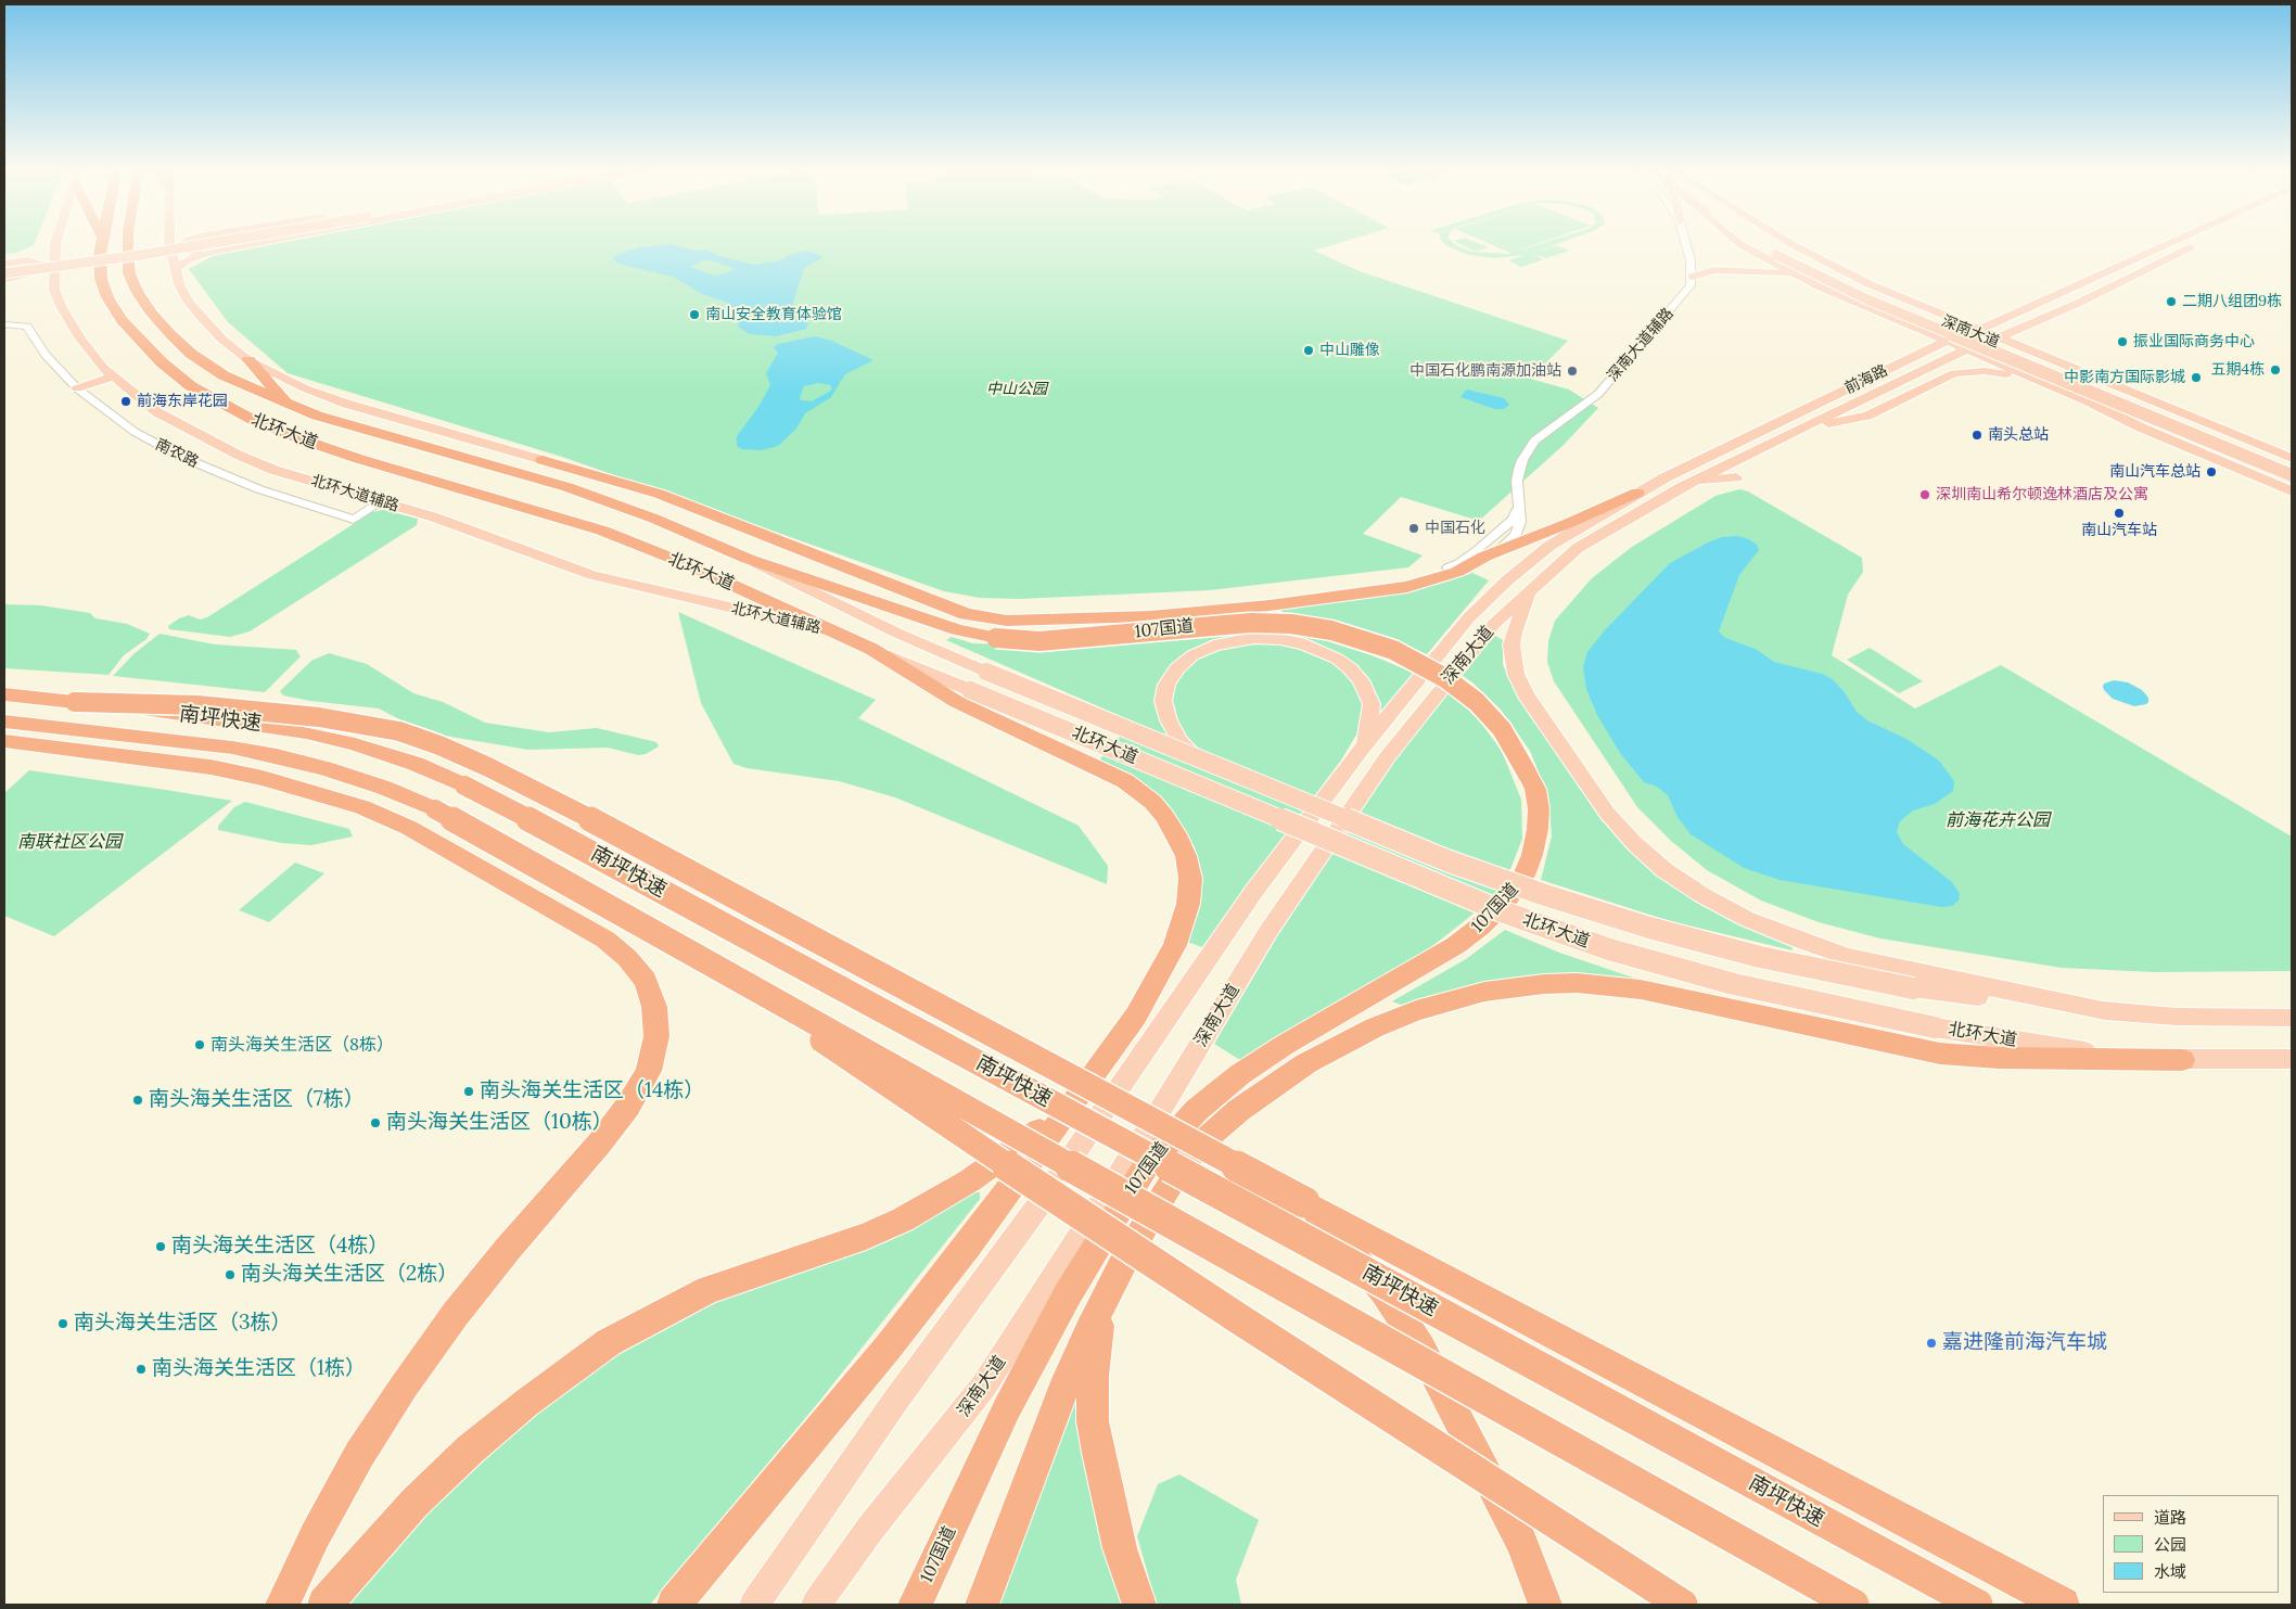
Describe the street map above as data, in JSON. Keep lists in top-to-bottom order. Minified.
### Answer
{"streets":{"highway":["北环大道","107国道","南坪快速"],"main road":["深南大道","前海路","北环大道辅路"],"street":["深南大道辅路","南农路"]},"crossings":[["深南大道","前海路"],["北环大道","北环大道辅路"],["北环大道","107国道"],["南农路","北环大道辅路"]],"parks":["中山公园","前海花卉公园","南联社区公园"],"places":["二期八组团9栋","南山安全教育体验馆","振业国际商务中心","中山雕像","五期4栋","中国石化鹏南源加油站","中影南方国际影城","前海东岸花园","南头总站","南山汽车总站","深圳南山希尔顿逸林酒店及公寓","南山汽车站","中国石化","南头海关生活区（8栋）","南头海关生活区（14栋）","南头海关生活区（7栋）","南头海关生活区（10栋）","南头海关生活区（4栋）","南头海关生活区（2栋）","南头海关生活区（3栋）","嘉进隆前海汽车城","南头海关生活区（1栋）"],"legend":["道路","公园","水域"]}
